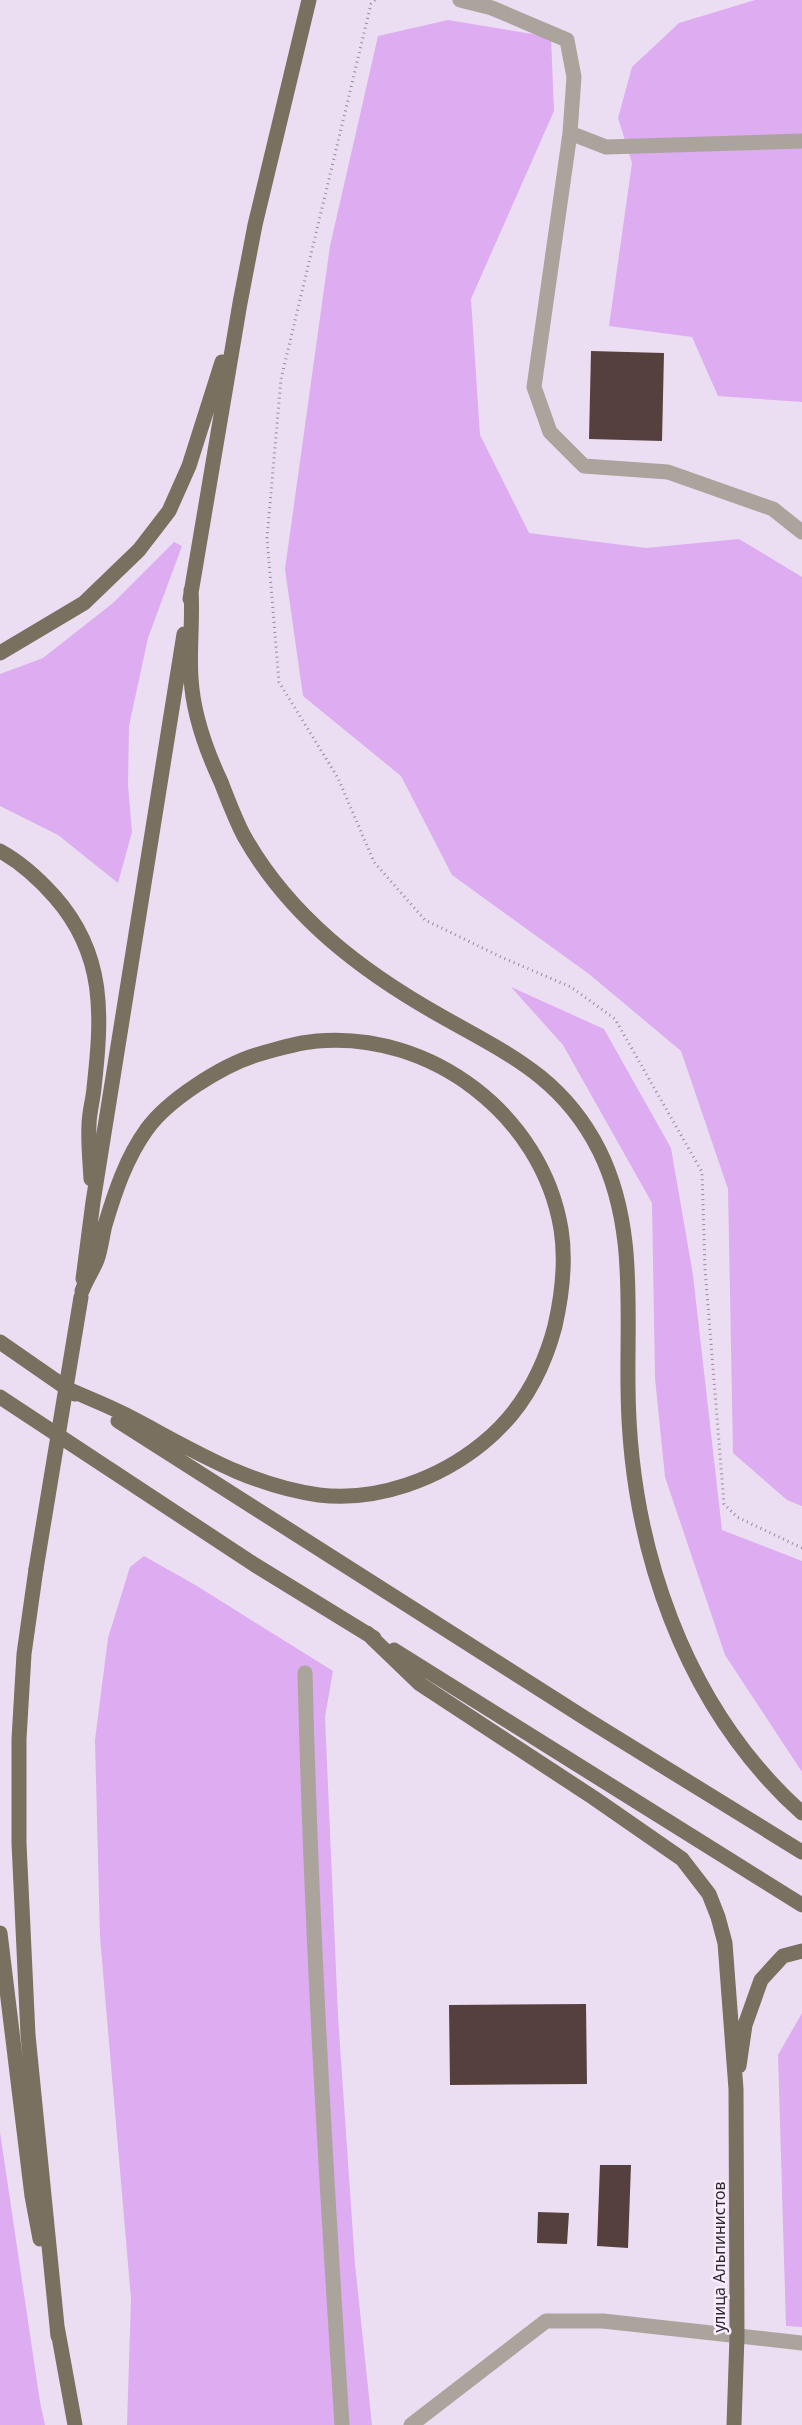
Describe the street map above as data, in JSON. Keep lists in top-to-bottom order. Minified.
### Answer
{"streets":{"main road":["улица Альпинистов"]}}
